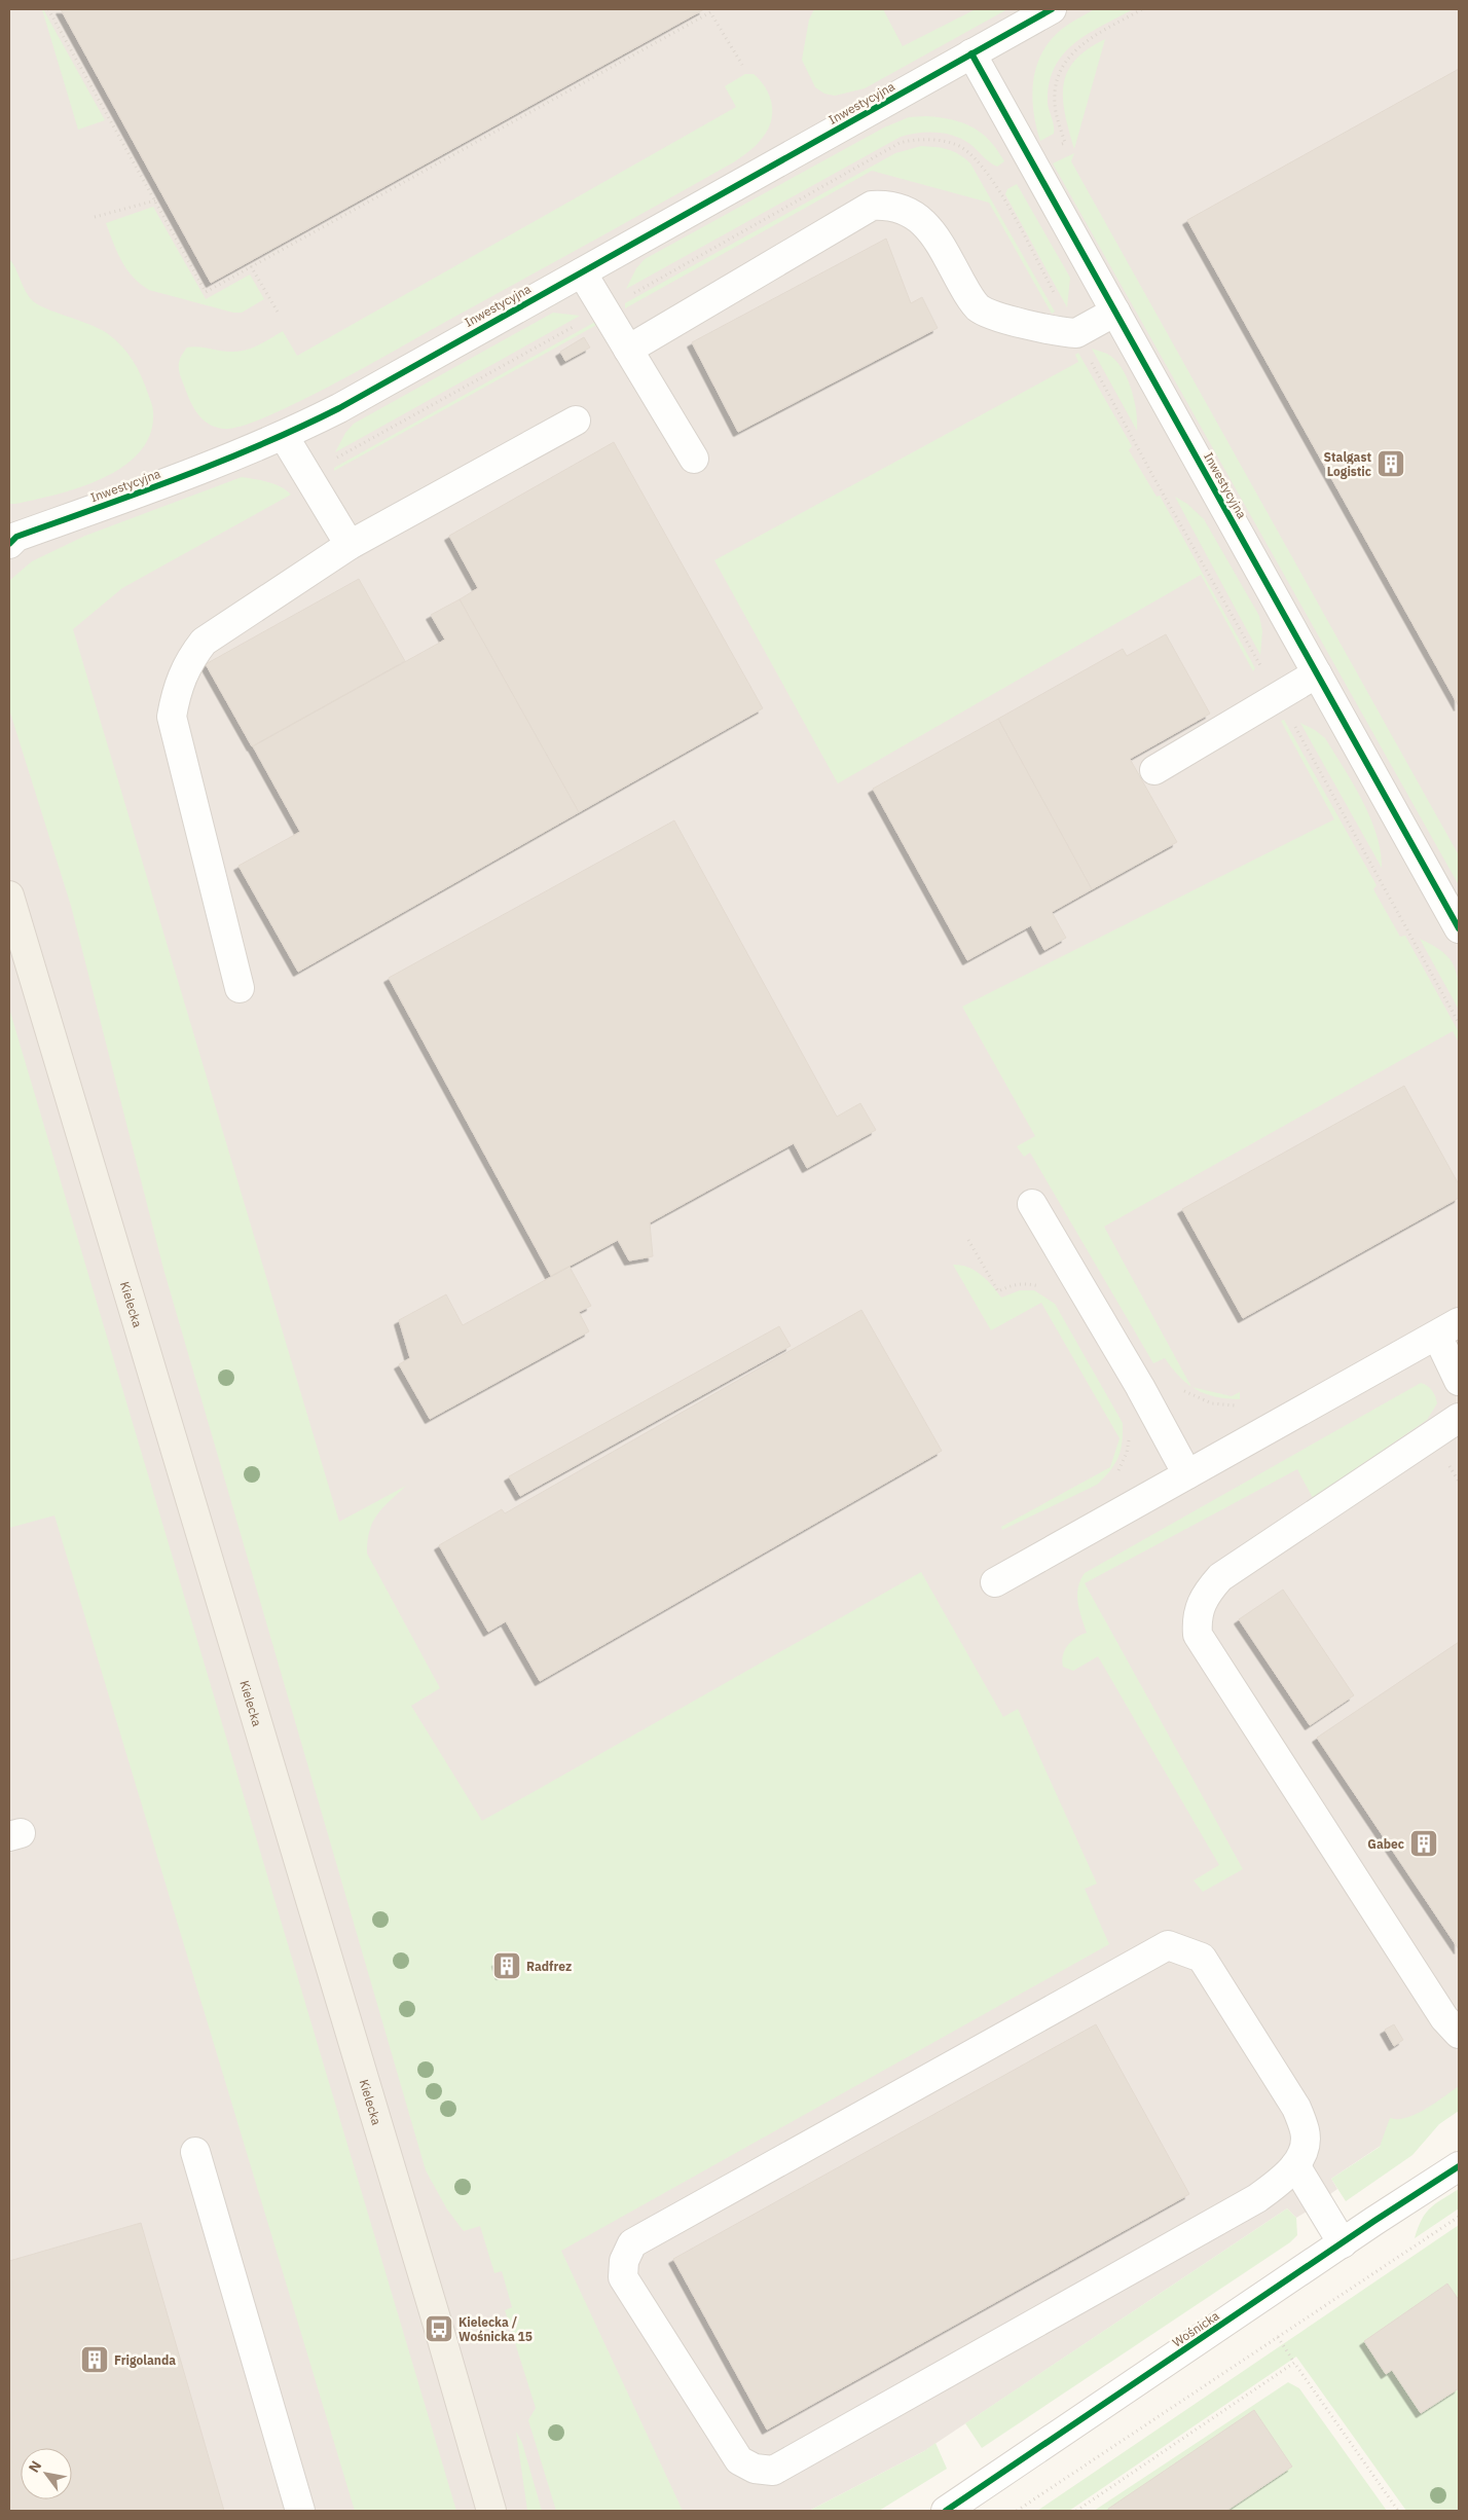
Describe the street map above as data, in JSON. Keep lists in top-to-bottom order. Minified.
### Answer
{"streets":{"main road":["Kielecka"],"street":["Inwestycyjna","Wośnicka"]},"places":{"building":["Stalgast Logistic","Gabec","Radfrez","Frigolanda"],"bus stop":["Kielecka / Wośnicka 15"]},"north":"top left"}
